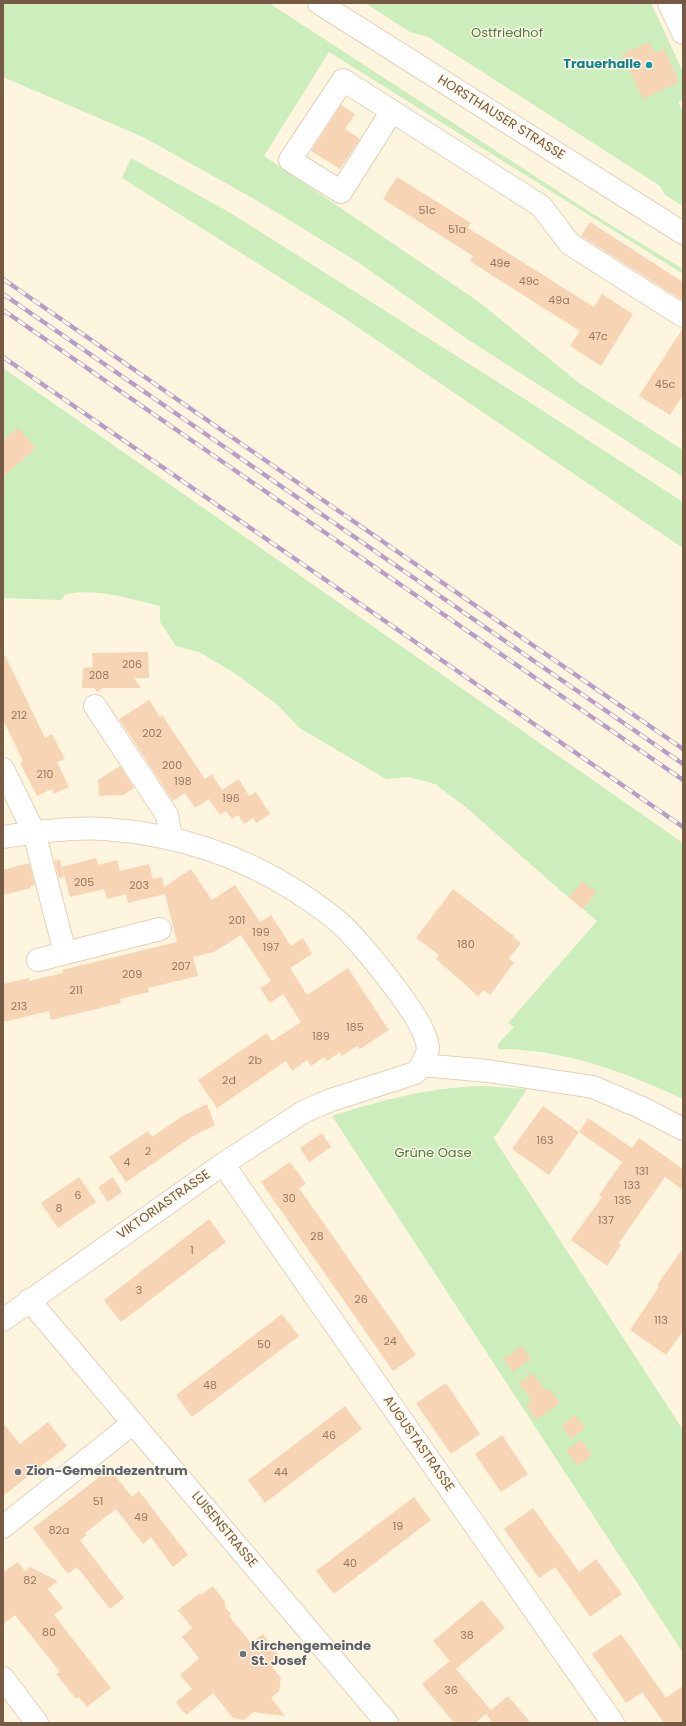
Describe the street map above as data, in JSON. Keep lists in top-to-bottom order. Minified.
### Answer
{"streets":{"street":["HORSTHAUSER STRASSE","VIKTORIASTRASSE","AUGUSTASTRASSE","LUISENSTRASSE"]},"crossings":[["VIKTORIASTRASSE","AUGUSTASTRASSE"],["VIKTORIASTRASSE","LUISENSTRASSE"]],"parks":["Ostfriedhof","Grüne Oase"],"places":["Trauerhalle","Zion-Gemeindezentrum","Kirchengemeinde St. Josef"],"house_numbers":["51c","51a","49e","49c","49a","47c","45c","206","208","212","202","200","210","198","196","205","203","201","199","180","197","207","209","211","213","185","189","2b","2d","163","2","4","131","133","6","30","135","8","137","28","1","3","26","113","24","50","48","46","44","51","49","19","82a","40","82","80","38","36"]}
